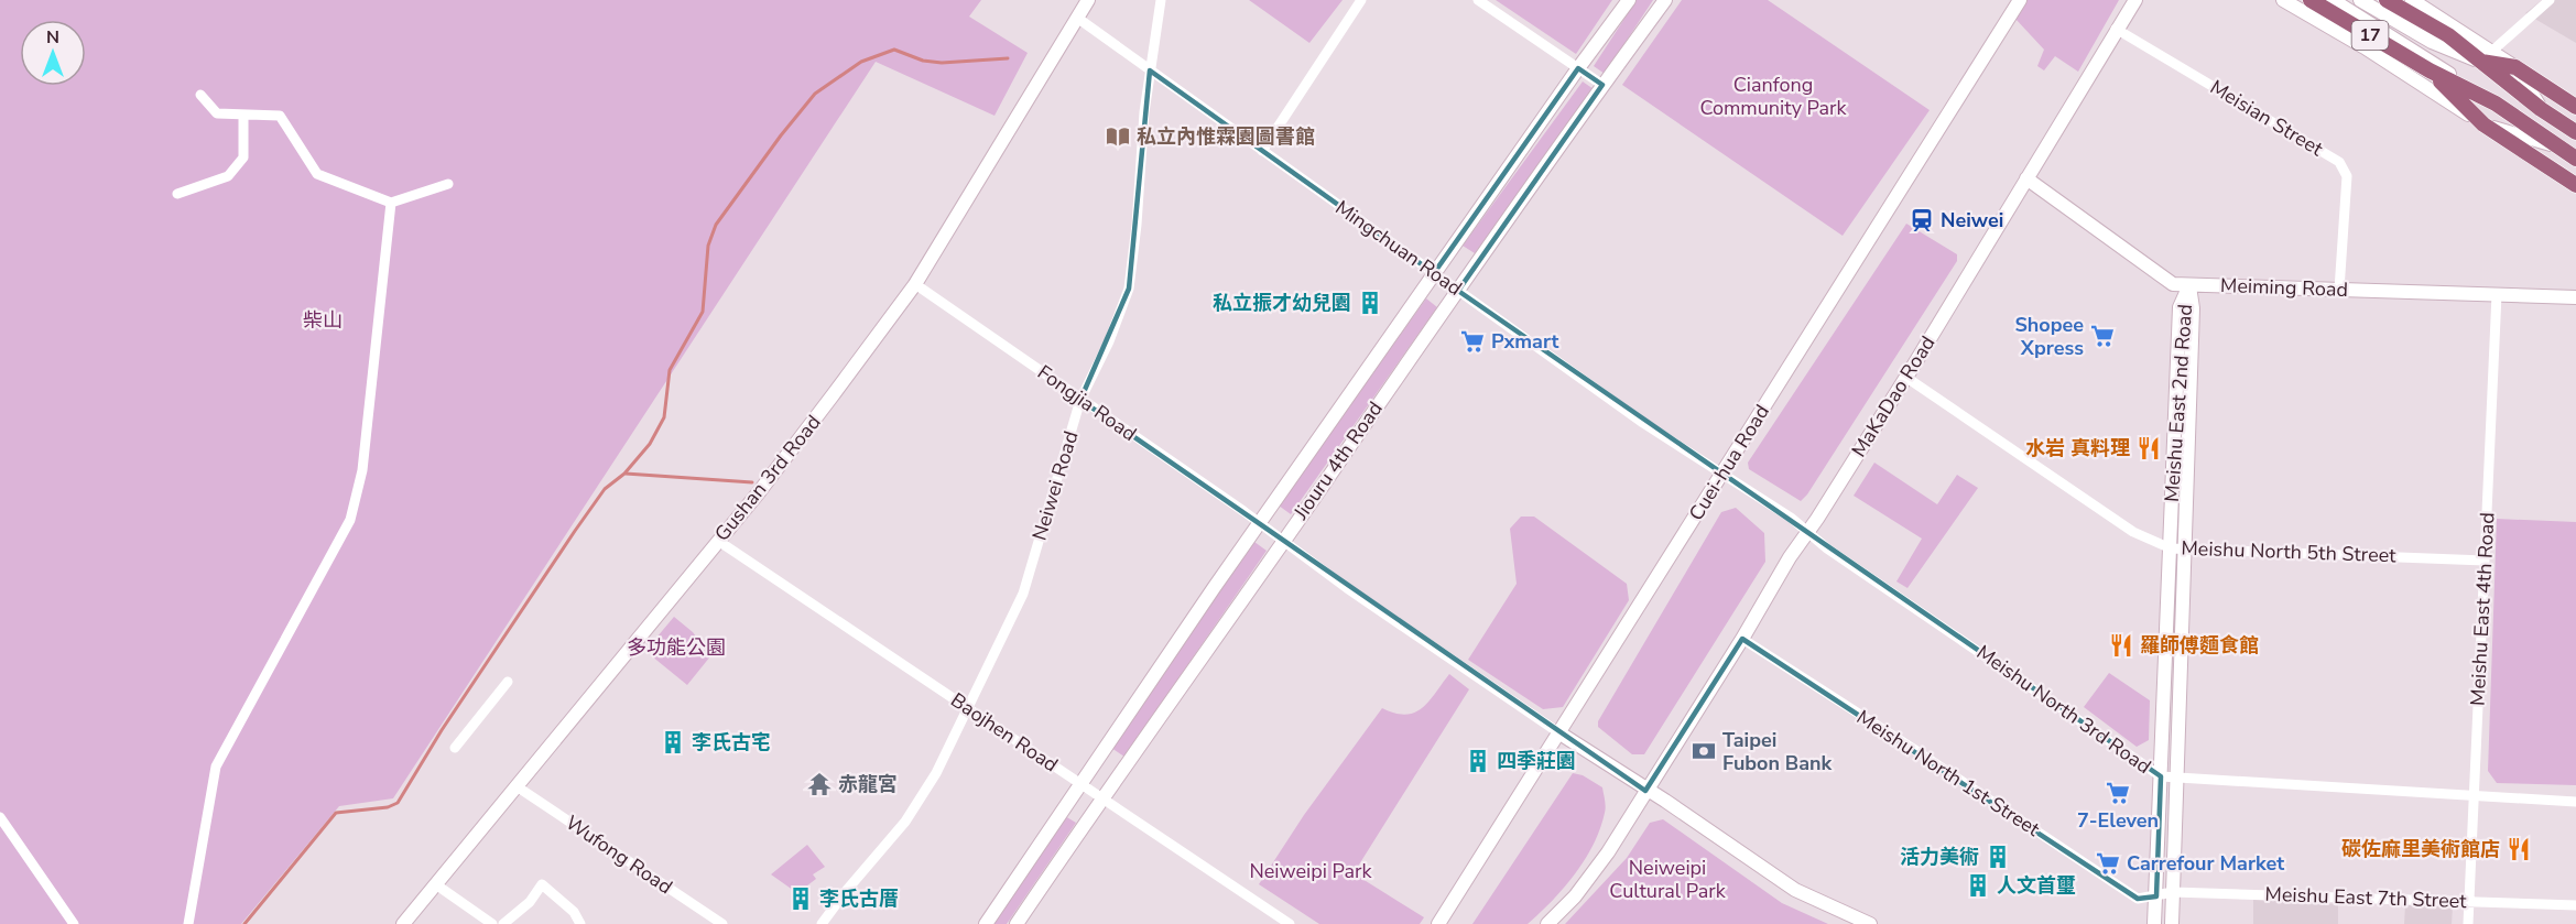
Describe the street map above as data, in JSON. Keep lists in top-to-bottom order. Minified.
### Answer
{"streets":{"main road":["17"],"street":["Meisian Street","Mingchuan Road","Meiming Road","MaKaDao Road","Fongjia Road","Meishu East 2nd Road","Jiouru 4th Road","Cuei-hua Road","Gushan 3rd Road","Neiwei Road","Meishu North 5th Street","Meishu East 4th Road","Meishu North 3rd Road","Baojhen Road","Meishu North 1st Street","Wufong Road","Meishu East 7th Street"]},"crossings":[["Meisian Street","Meiming Road"],["Meisian Street","MaKaDao Road"],["Mingchuan Road","Jiouru 4th Road"],["Mingchuan Road","Cuei-hua Road"],["Mingchuan Road","Gushan 3rd Road"],["Mingchuan Road","Neiwei Road"],["Mingchuan Road","Meishu North 3rd Road"],["Meiming Road","MaKaDao Road"],["Meiming Road","Meishu East 2nd Road"],["Meiming Road","Meishu East 4th Road"],["MaKaDao Road","Meishu North 5th Street"],["MaKaDao Road","Meishu North 3rd Road"],["MaKaDao Road","Meishu North 1st Street"],["Fongjia Road","Jiouru 4th Road"],["Fongjia Road","Gushan 3rd Road"],["Fongjia Road","Neiwei Road"],["Meishu East 2nd Road","Meishu North 5th Street"],["Meishu East 2nd Road","Meishu North 3rd Road"],["Meishu East 2nd Road","Meishu North 1st Street"],["Meishu East 2nd Road","Meishu East 7th Street"],["Jiouru 4th Road","Baojhen Road"],["Cuei-hua Road","Meishu North 3rd Road"],["Gushan 3rd Road","Baojhen Road"],["Gushan 3rd Road","Wufong Road"],["Neiwei Road","Baojhen Road"],["Meishu North 5th Street","Meishu East 4th Road"],["Meishu East 4th Road","Meishu North 3rd Road"],["Meishu East 4th Road","Meishu East 7th Street"],["Meishu North 1st Street","Meishu East 7th Street"]],"parks":["Cianfong Community Park","柴山","多功能公園","Neiweipi Cultural Park","Neiweipi Park"],"places":{"library":["私立內惟霖園圖書館"],"station":["Neiwei"],"building":["私立振才幼兒園","李氏古宅","四季莊園","活力美術","人文首璽","李氏古厝"],"supermarket":["Shopee Xpress","Pxmart","7-Eleven","Carrefour Market"],"restaurant":["水岩 真料理","羅師傅麵食館","碳佐麻里美術館店"],"bank":["Taipei Fubon Bank"],"temple":["赤龍宮"]},"north":"top"}
